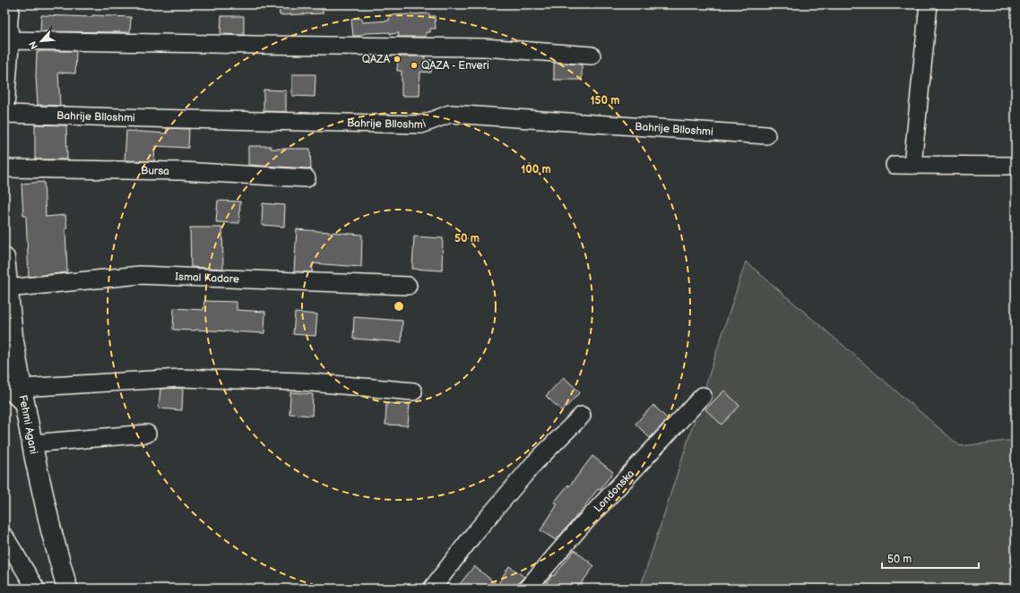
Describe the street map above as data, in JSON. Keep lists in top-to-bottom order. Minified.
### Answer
{"streets":{"main road":["Fehmi Agani"],"street":["Bahrije Blloshmi","Bursa","Ismal Kadare","Londonska"]},"crossings":[["Ismal Kadare","Fehmi Agani"]],"places":["QAZA","QAZA - Enveri"],"scale_bar":"50 m","north":"bottom left","rings":["150 m","100 m","50 m"]}
